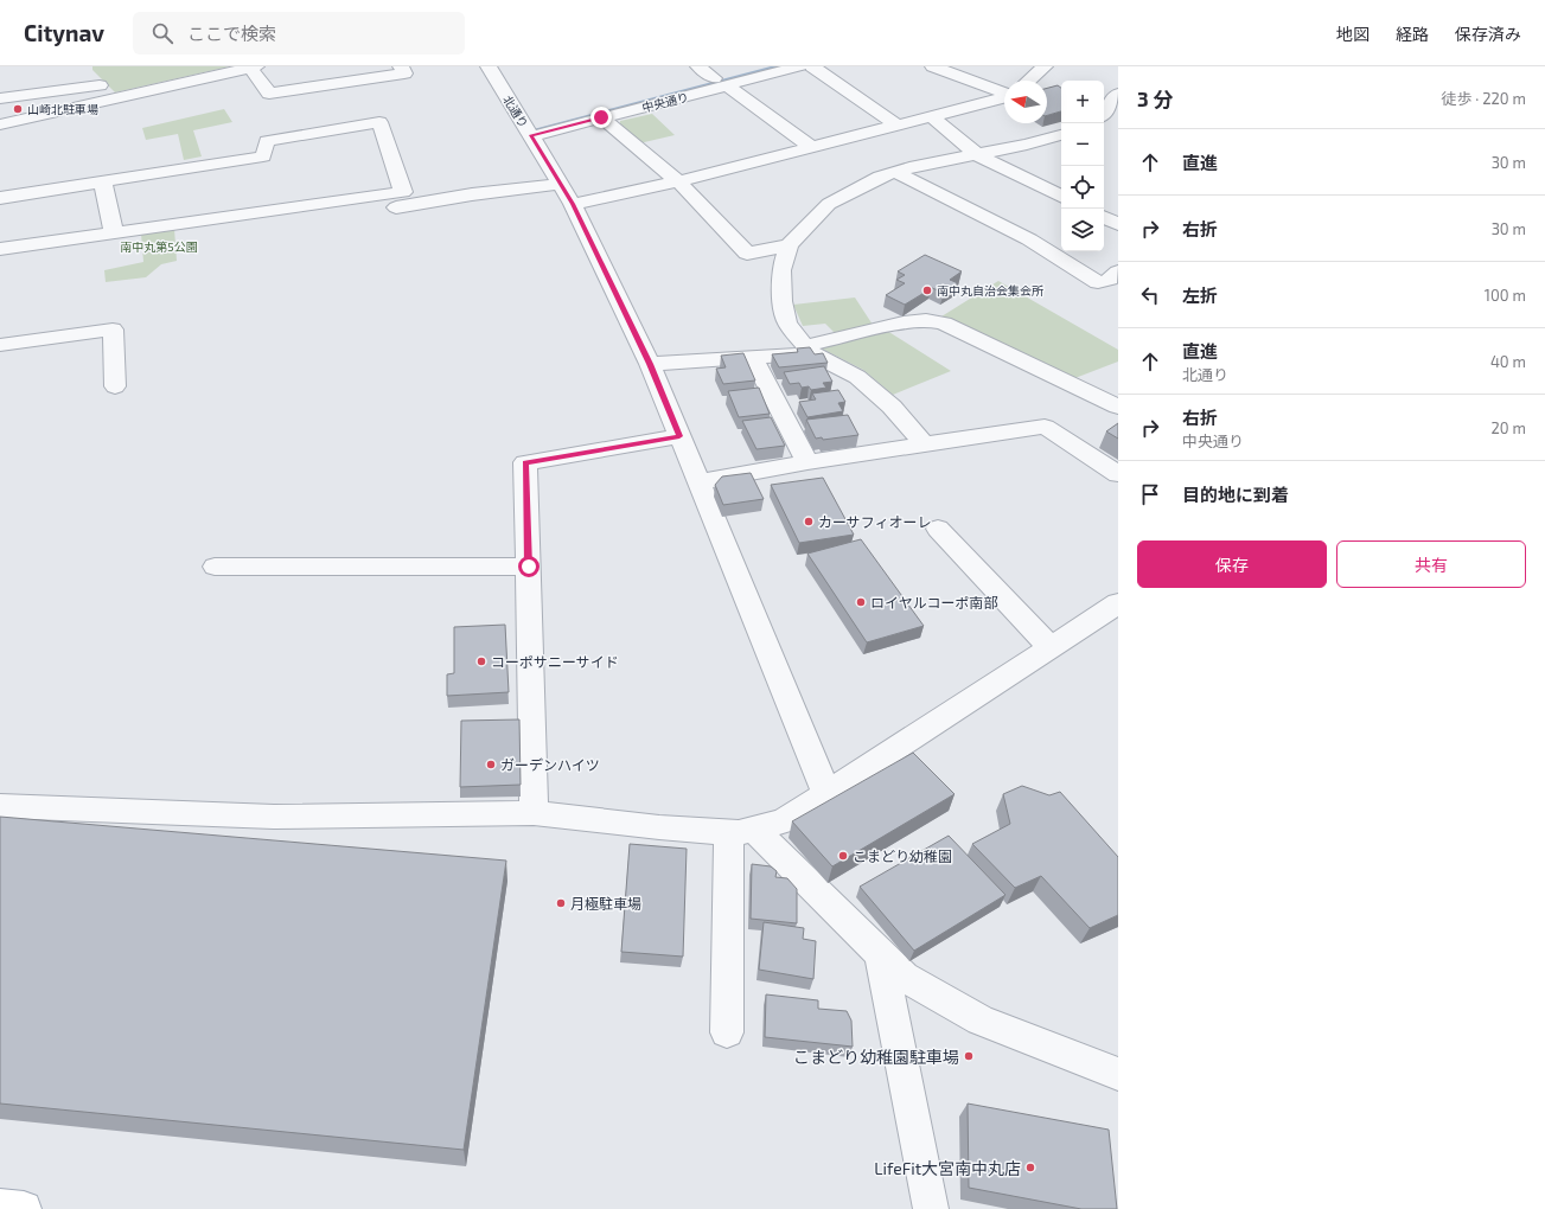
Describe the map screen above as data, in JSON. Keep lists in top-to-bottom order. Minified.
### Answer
{"streets":{"street":["中央通り","北通り"]},"crossings":[["中央通り","北通り"]],"parks":["南中丸第5公園"],"places":["山崎北駐車場","南中丸自治会集会所","カーサフィオーレ","ロイヤルコーポ南部","コーポサニーサイド","ガーデンハイツ","こまどり幼稚園","月極駐車場","こまどり幼稚園駐車場","LifeFit大宮南中丸店"],"north":"left","page":{"header":"Citynav","search":"ここで検索","nav":["地図","経路","保存済み"],"heading":["3 分","徒歩 · 220 m"],"map_buttons":["+","−"],"list":[["直進","30 m"],["右折","30 m"],["左折","100 m"],["直進","北通り","40 m"],["右折","中央通り","20 m"],"目的地に到着"],"buttons":["保存","共有"]}}
